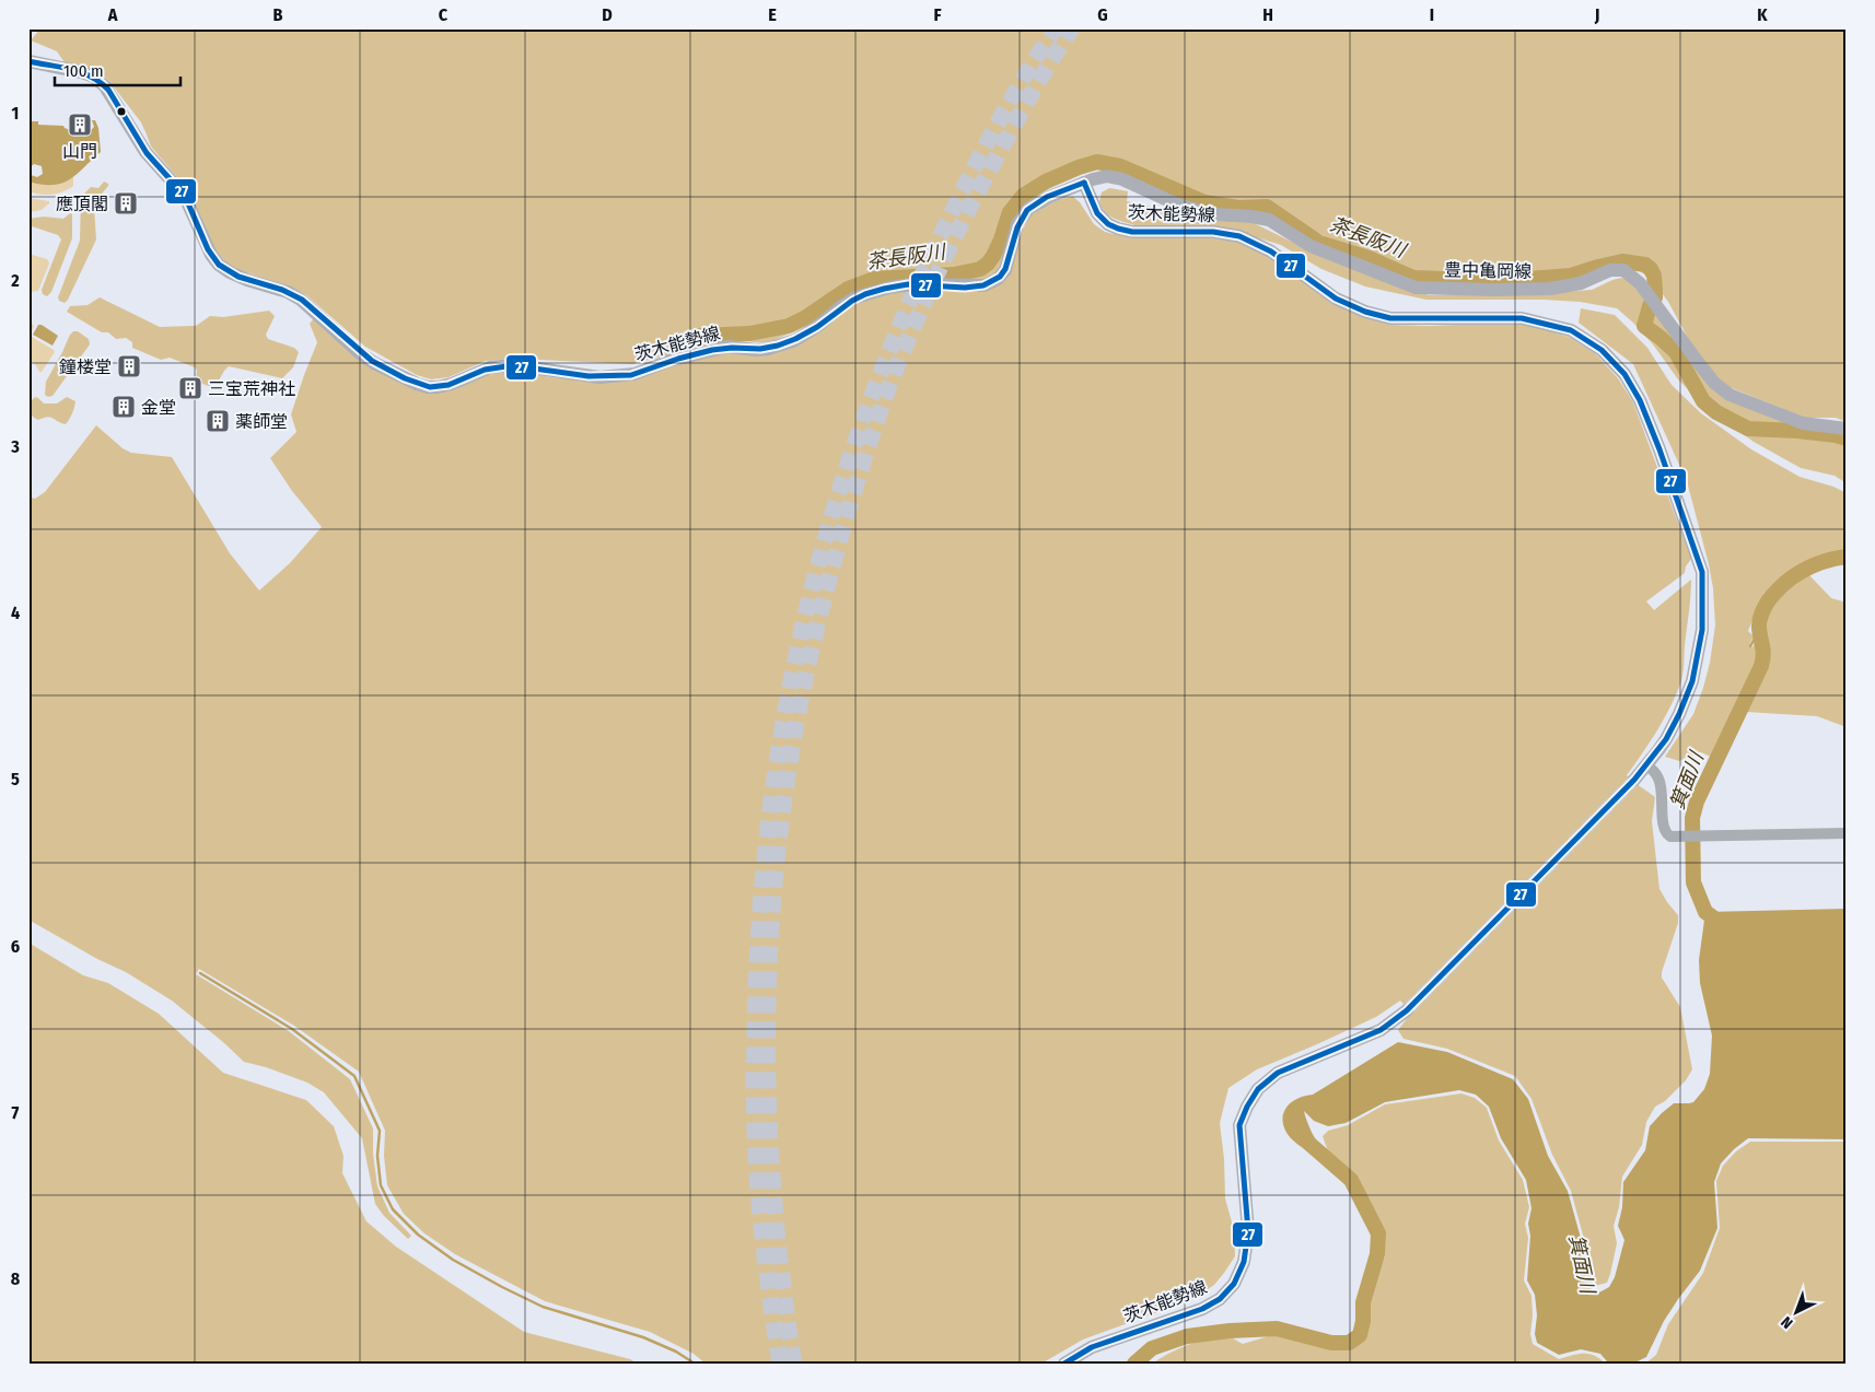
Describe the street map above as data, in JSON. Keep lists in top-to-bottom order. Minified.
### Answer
{"streets":{"main road":["茨木能勢線","豊中亀岡線"]},"crossings":[["茨木能勢線","豊中亀岡線"]],"water":["茶長阪川","箕面川"],"places":{"building":["山門","應頂閣","鐘楼堂","三宝荒神社","金堂","薬師堂"]},"lines":["transit line 27"],"scale_bar":"100 m","north":"bottom left","grid":{"columns":["A","B","C","D","E","F","G","H","I","J","K"],"rows":["1","2","3","4","5","6","7","8"]}}
